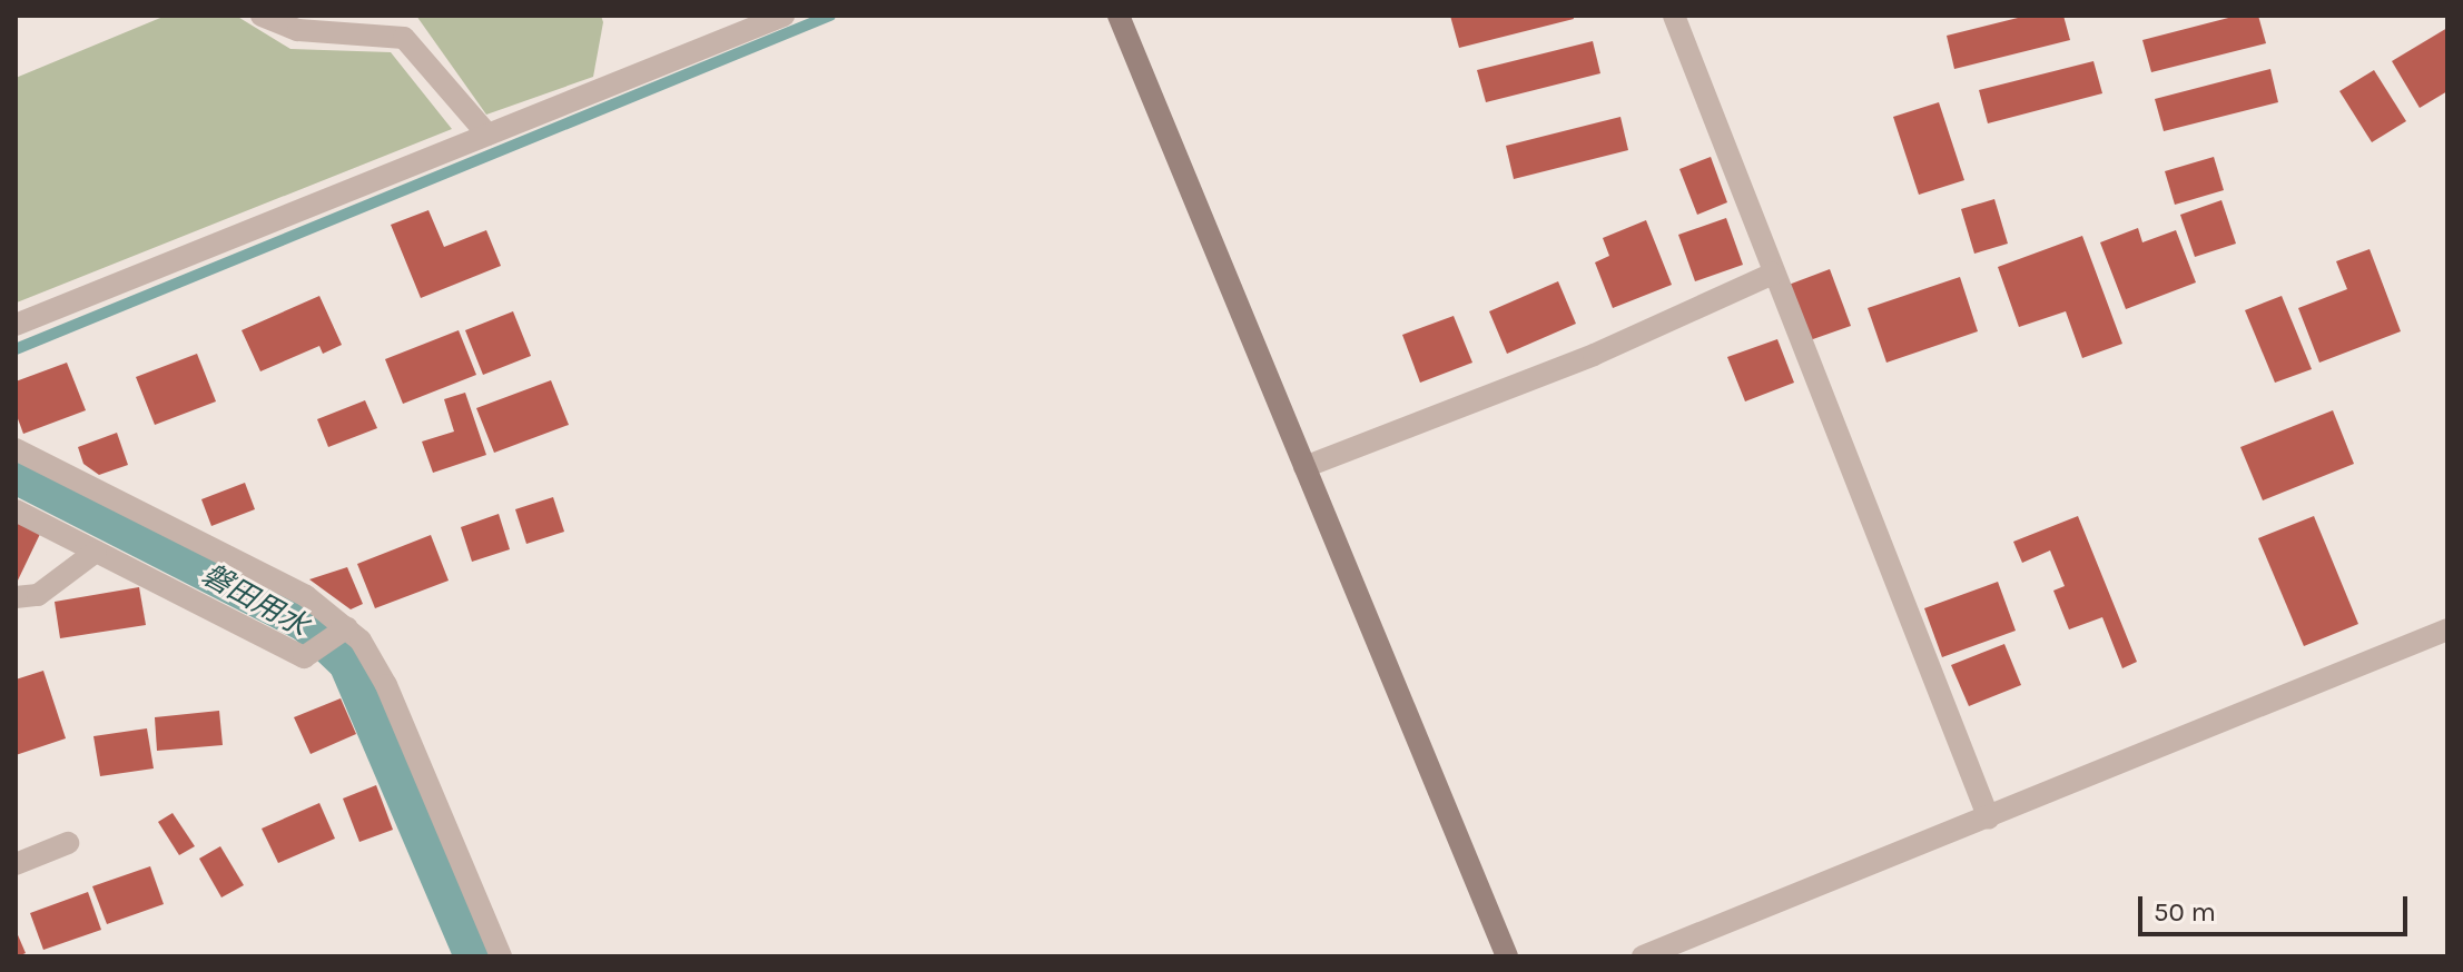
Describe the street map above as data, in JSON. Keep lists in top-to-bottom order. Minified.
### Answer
{"water":["磐田用水"],"scale_bar":"50 m"}
